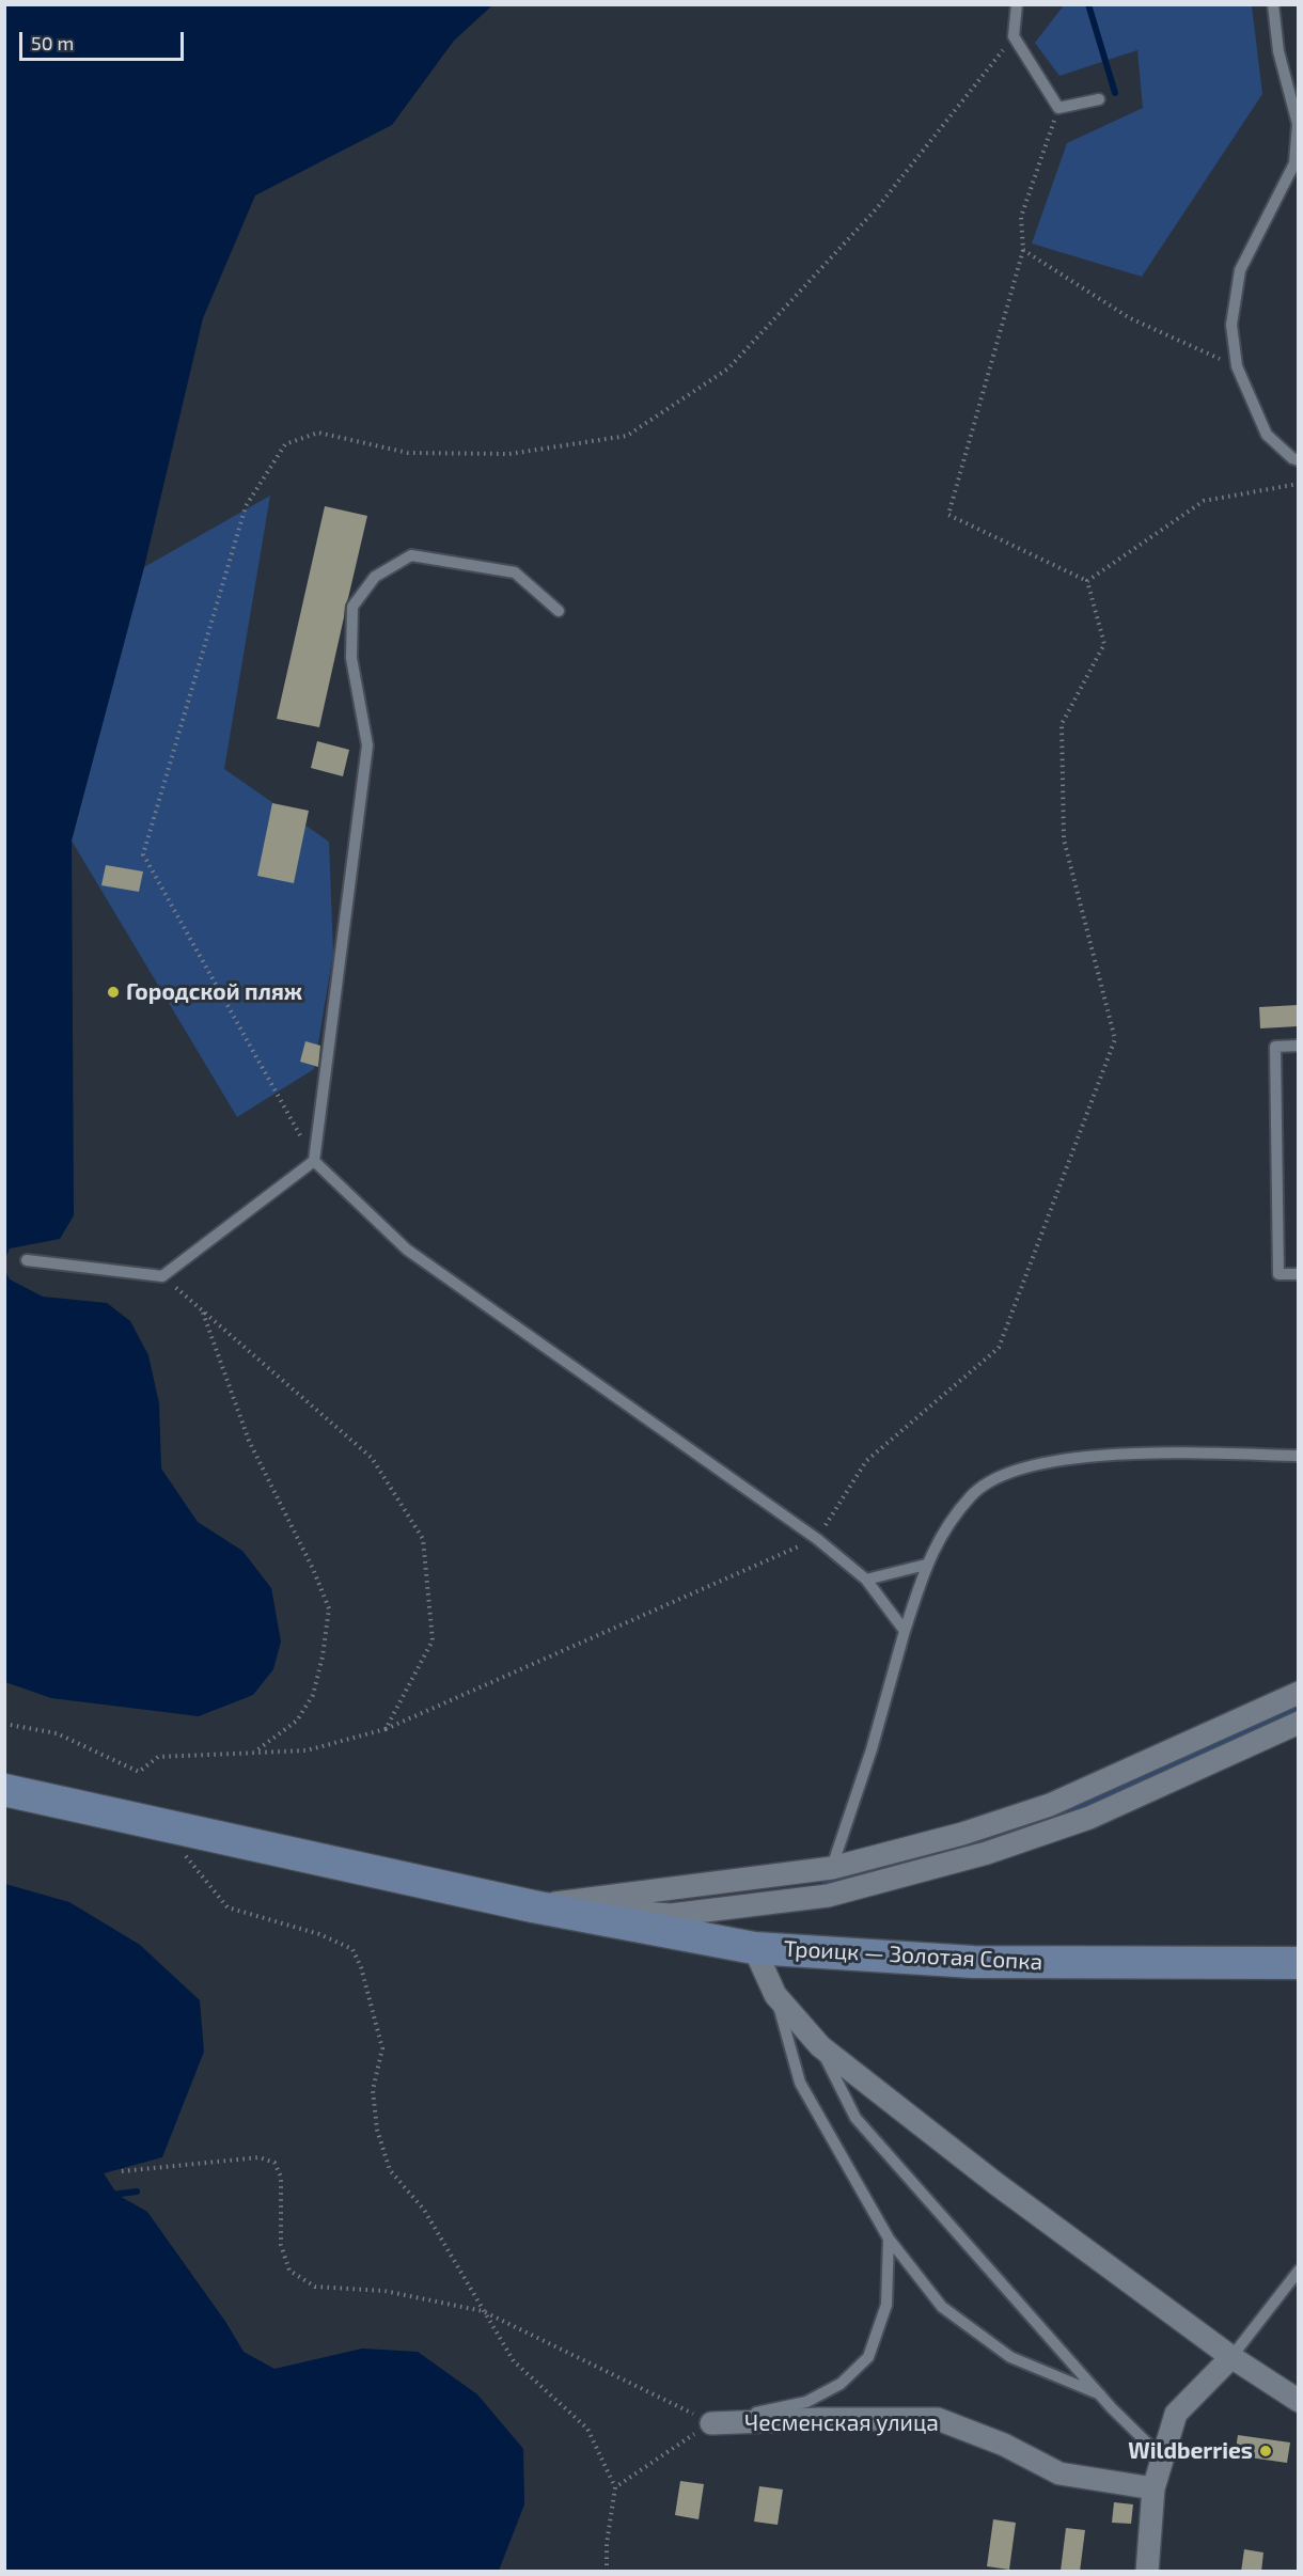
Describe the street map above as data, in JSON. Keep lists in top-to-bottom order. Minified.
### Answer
{"streets":{"street":["Троицк — Золотая Сопка","Чесменская улица"]},"places":["Городской пляж","Wildberries"],"scale_bar":"50 m"}
